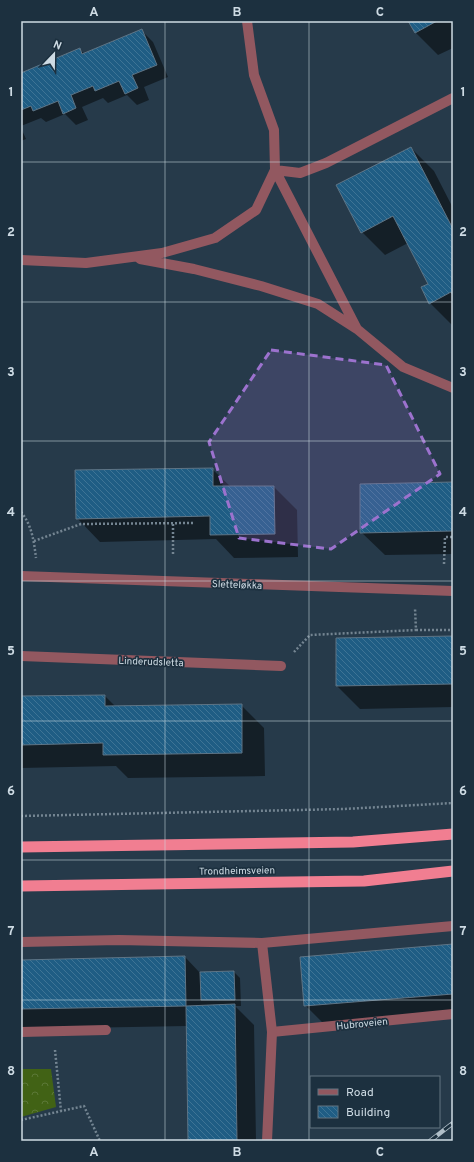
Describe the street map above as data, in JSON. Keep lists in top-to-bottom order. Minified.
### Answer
{"streets":{"highway":["Trondheimsveien"],"street":["Sletteløkka","Linderudsletta","Hubroveien"]},"legend":["Road","Building"],"north":"top","grid":{"columns":["A","B","C"],"rows":["1","2","3","4","5","6","7","8"]}}
